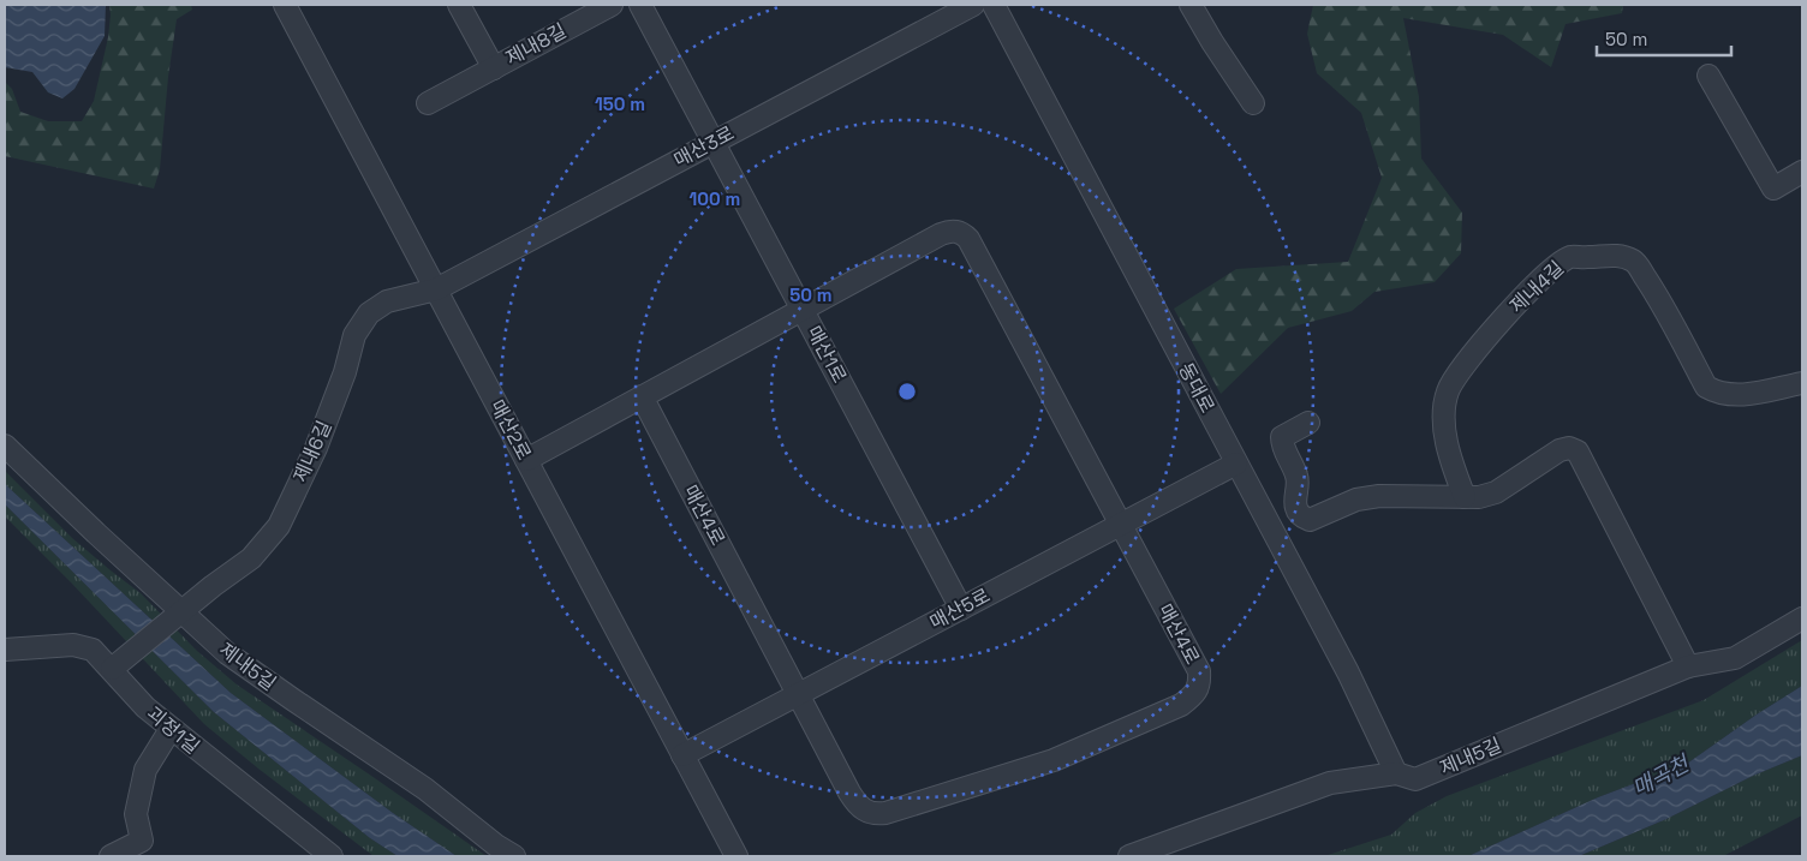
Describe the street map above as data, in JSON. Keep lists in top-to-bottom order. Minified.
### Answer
{"streets":{"street":["제내8길","매산3로","제내4길","매산1로","동대로","매산2로","제내6길","매산4로","매산5로","제내5길","괴정1길"]},"crossings":[["매산3로","매산1로"],["매산3로","매산2로"],["매산3로","제내6길"],["매산1로","매산4로"],["매산1로","매산5로"],["동대로","매산5로"],["동대로","제내5길"],["매산2로","제내6길"],["매산2로","매산4로"],["매산2로","매산5로"],["제내6길","제내5길"],["제내6길","괴정1길"],["매산4로","매산5로"]],"water":["매곡천"],"scale_bar":"50 m","rings":["150 m","100 m","50 m"]}
